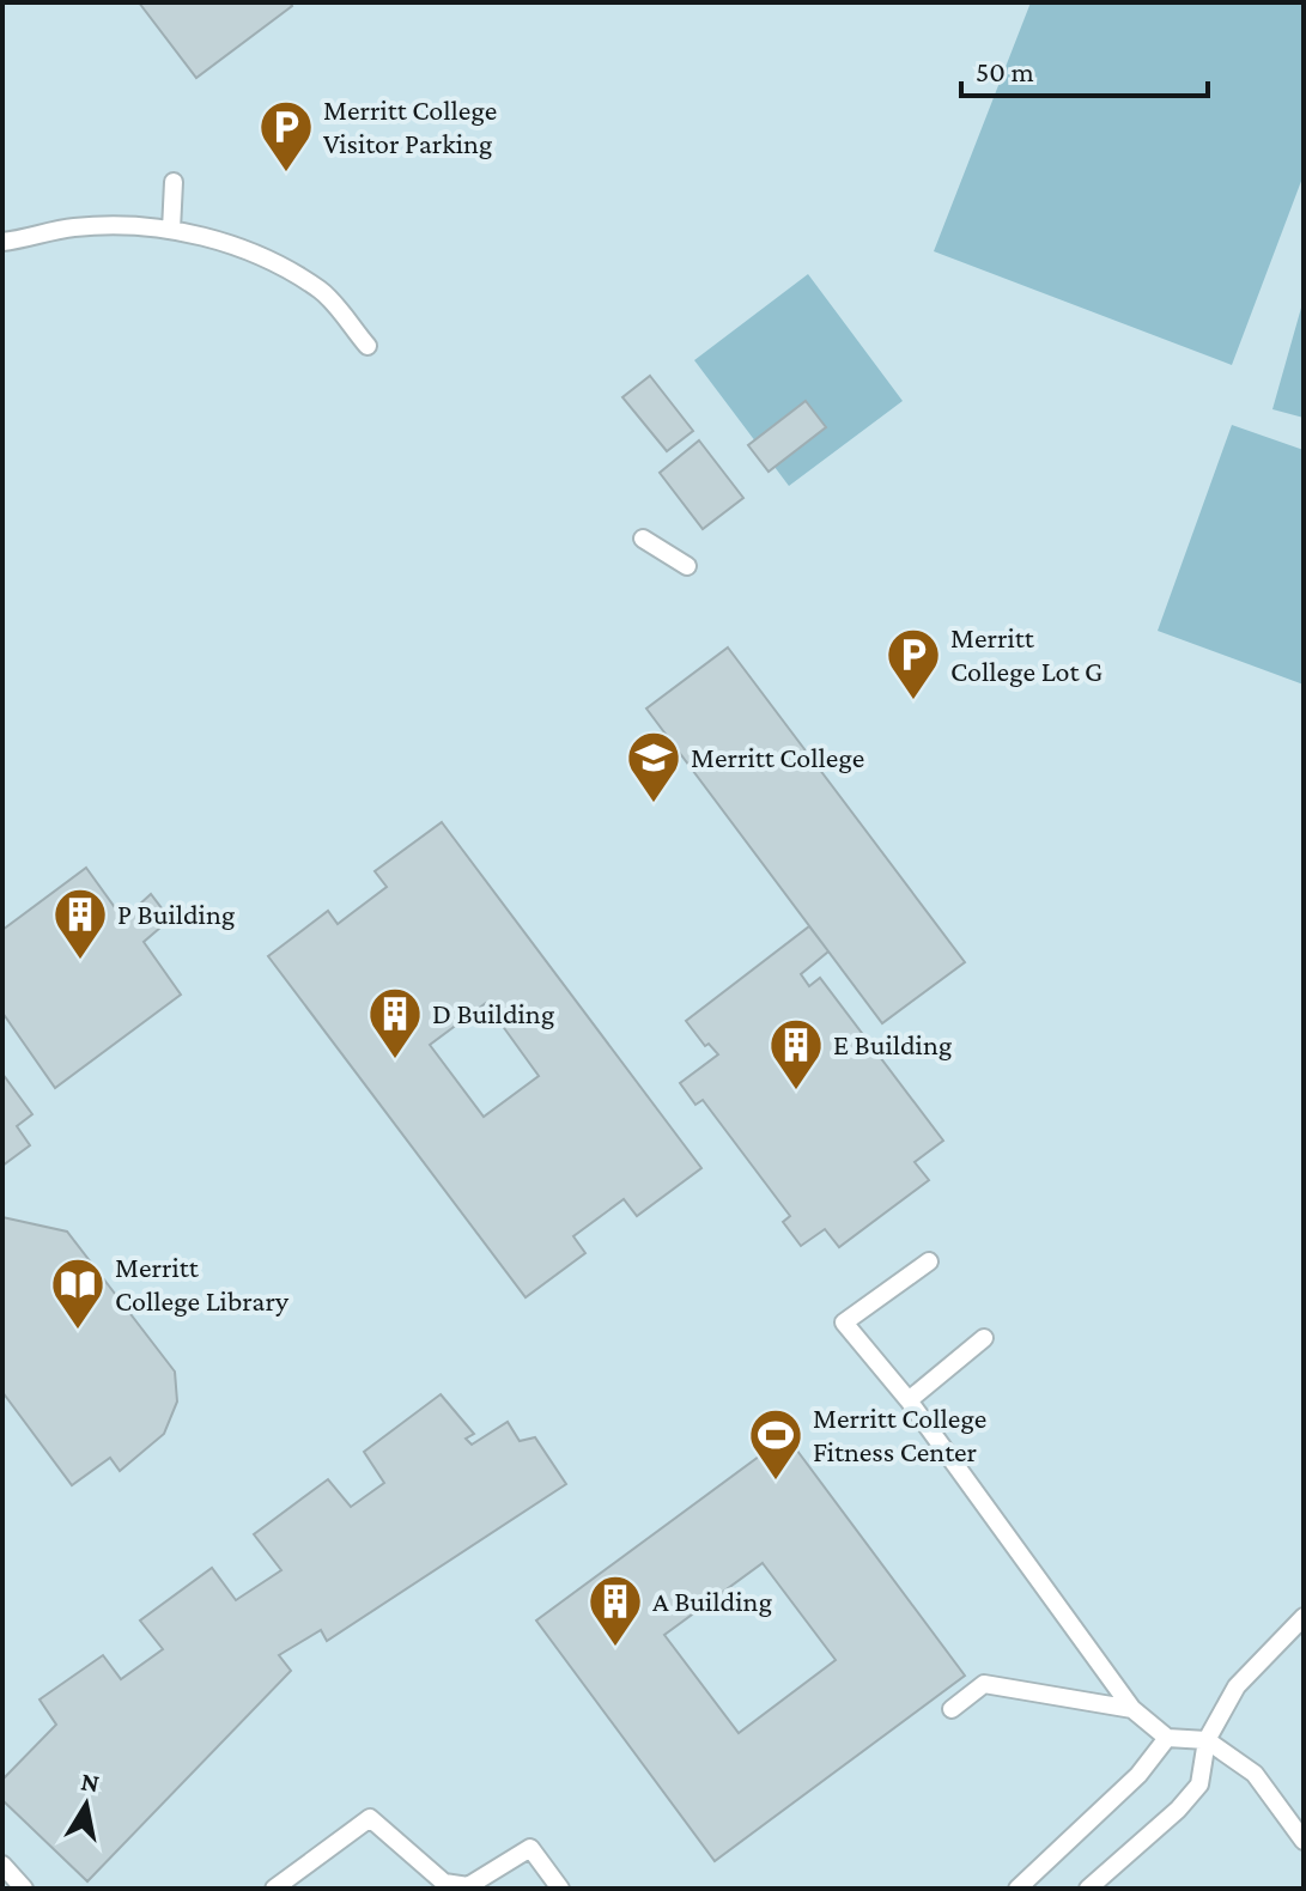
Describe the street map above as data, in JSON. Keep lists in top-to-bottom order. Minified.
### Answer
{"places":{"parking":["Merritt College Visitor Parking","Merritt College Lot G"],"school or university":["Merritt College"],"building":["P Building","D Building","E Building","A Building"],"library":["Merritt College Library"],"sports":["Merritt College Fitness Center"]},"scale_bar":"50 m","north":"top"}
